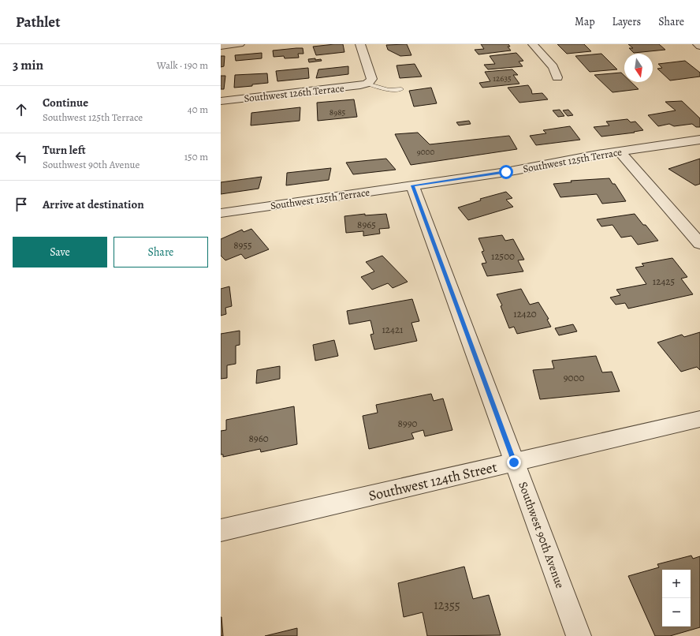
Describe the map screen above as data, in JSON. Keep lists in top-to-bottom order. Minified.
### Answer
{"streets":{"street":["Southwest 126th Terrace","Southwest 125th Terrace","Southwest 124th Street","Southwest 90th Avenue"]},"crossings":[["Southwest 125th Terrace","Southwest 90th Avenue"],["Southwest 124th Street","Southwest 90th Avenue"]],"house_numbers":["12635","8985","9000","8965","8955","12500","12425","12420","12421","9000","8990","8960","12355"],"north":"bottom","page":{"header":"Pathlet","nav":["Map","Layers","Share"],"heading":["3 min","Walk · 190 m"],"list":[["Continue","Southwest 125th Terrace","40 m"],["Turn left","Southwest 90th Avenue","150 m"],"Arrive at destination"],"buttons":["Save","Share"],"map_buttons":["+","−"]}}
